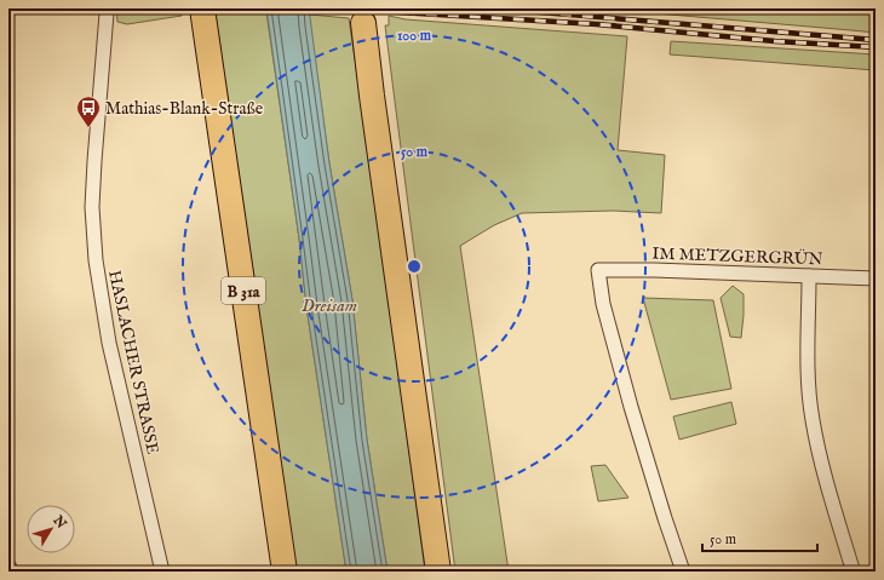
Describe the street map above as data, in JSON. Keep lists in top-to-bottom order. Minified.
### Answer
{"streets":{"highway":["B 31a"],"street":["IM METZGERGRÜN","HASLACHER STRASSE"]},"water":["Dreisam"],"places":{"bus stop":["Mathias-Blank-Straße"]},"scale_bar":"50 m","north":"top right","rings":["100 m","50 m"]}
